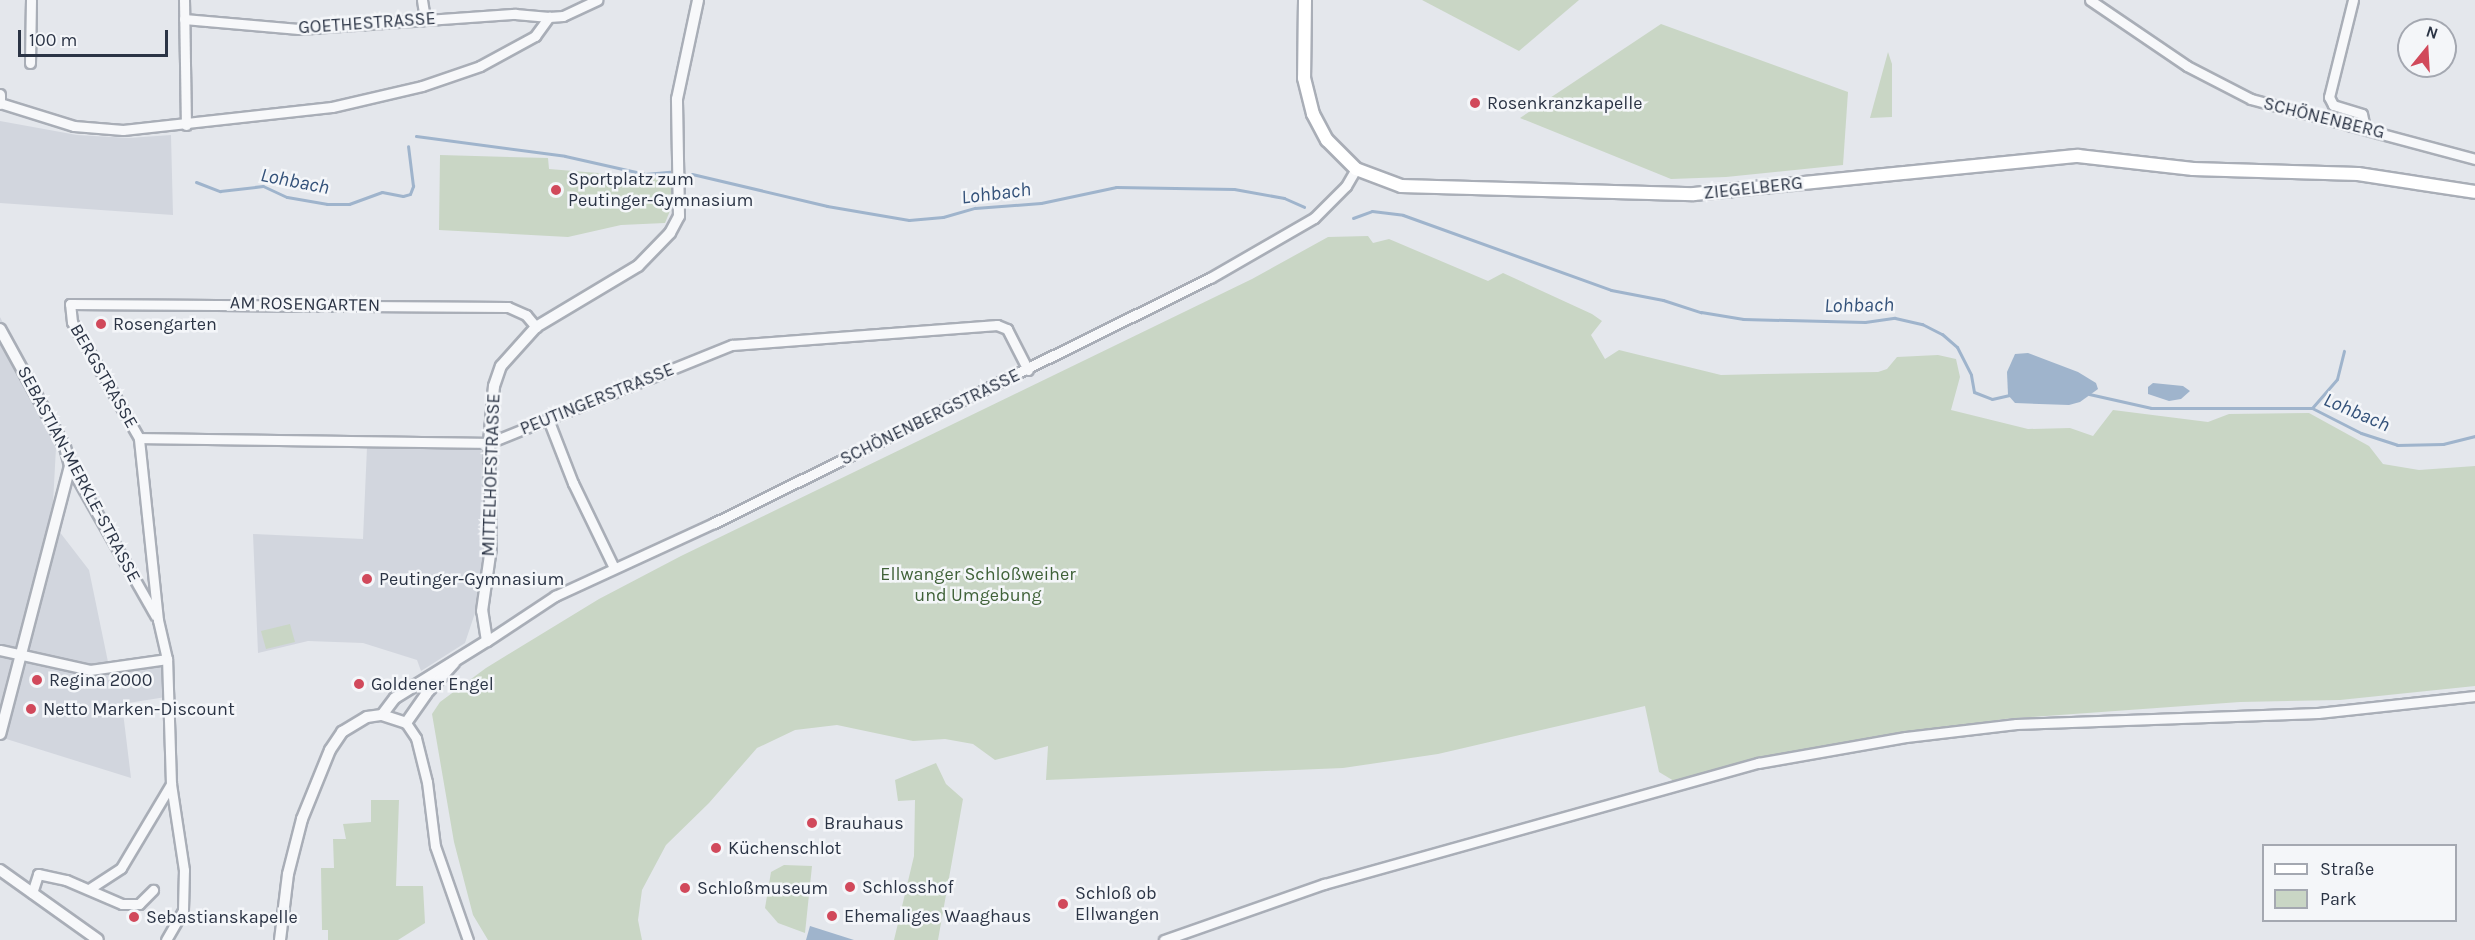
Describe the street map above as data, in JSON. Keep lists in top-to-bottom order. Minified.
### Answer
{"streets":{"main road":["ZIEGELBERG"],"street":["GOETHESTRASSE","SCHÖNENBERG","AM ROSENGARTEN","BERGSTRASSE","PEUTINGERSTRASSE","SCHÖNENBERGSTRASSE","SEBASTIAN-MERKLE-STRASSE","MITTELHOFSTRASSE"]},"crossings":[["ZIEGELBERG","SCHÖNENBERGSTRASSE"],["AM ROSENGARTEN","BERGSTRASSE"],["AM ROSENGARTEN","MITTELHOFSTRASSE"],["BERGSTRASSE","PEUTINGERSTRASSE"],["BERGSTRASSE","SEBASTIAN-MERKLE-STRASSE"],["PEUTINGERSTRASSE","SCHÖNENBERGSTRASSE"],["PEUTINGERSTRASSE","MITTELHOFSTRASSE"],["SCHÖNENBERGSTRASSE","MITTELHOFSTRASSE"]],"water":["Lohbach"],"parks":["Ellwanger Schloßweiher und Umgebung"],"places":["Rosenkranzkapelle","Sportplatz zum Peutinger-Gymnasium","Rosengarten","Peutinger-Gymnasium","Regina 2000","Goldener Engel","Netto Marken-Discount","Brauhaus","Küchenschlot","Schlosshof","Schloßmuseum","Schloß ob Ellwangen","Ehemaliges Waaghaus","Sebastianskapelle"],"legend":["Straße","Park"],"scale_bar":"100 m","north":"top"}
